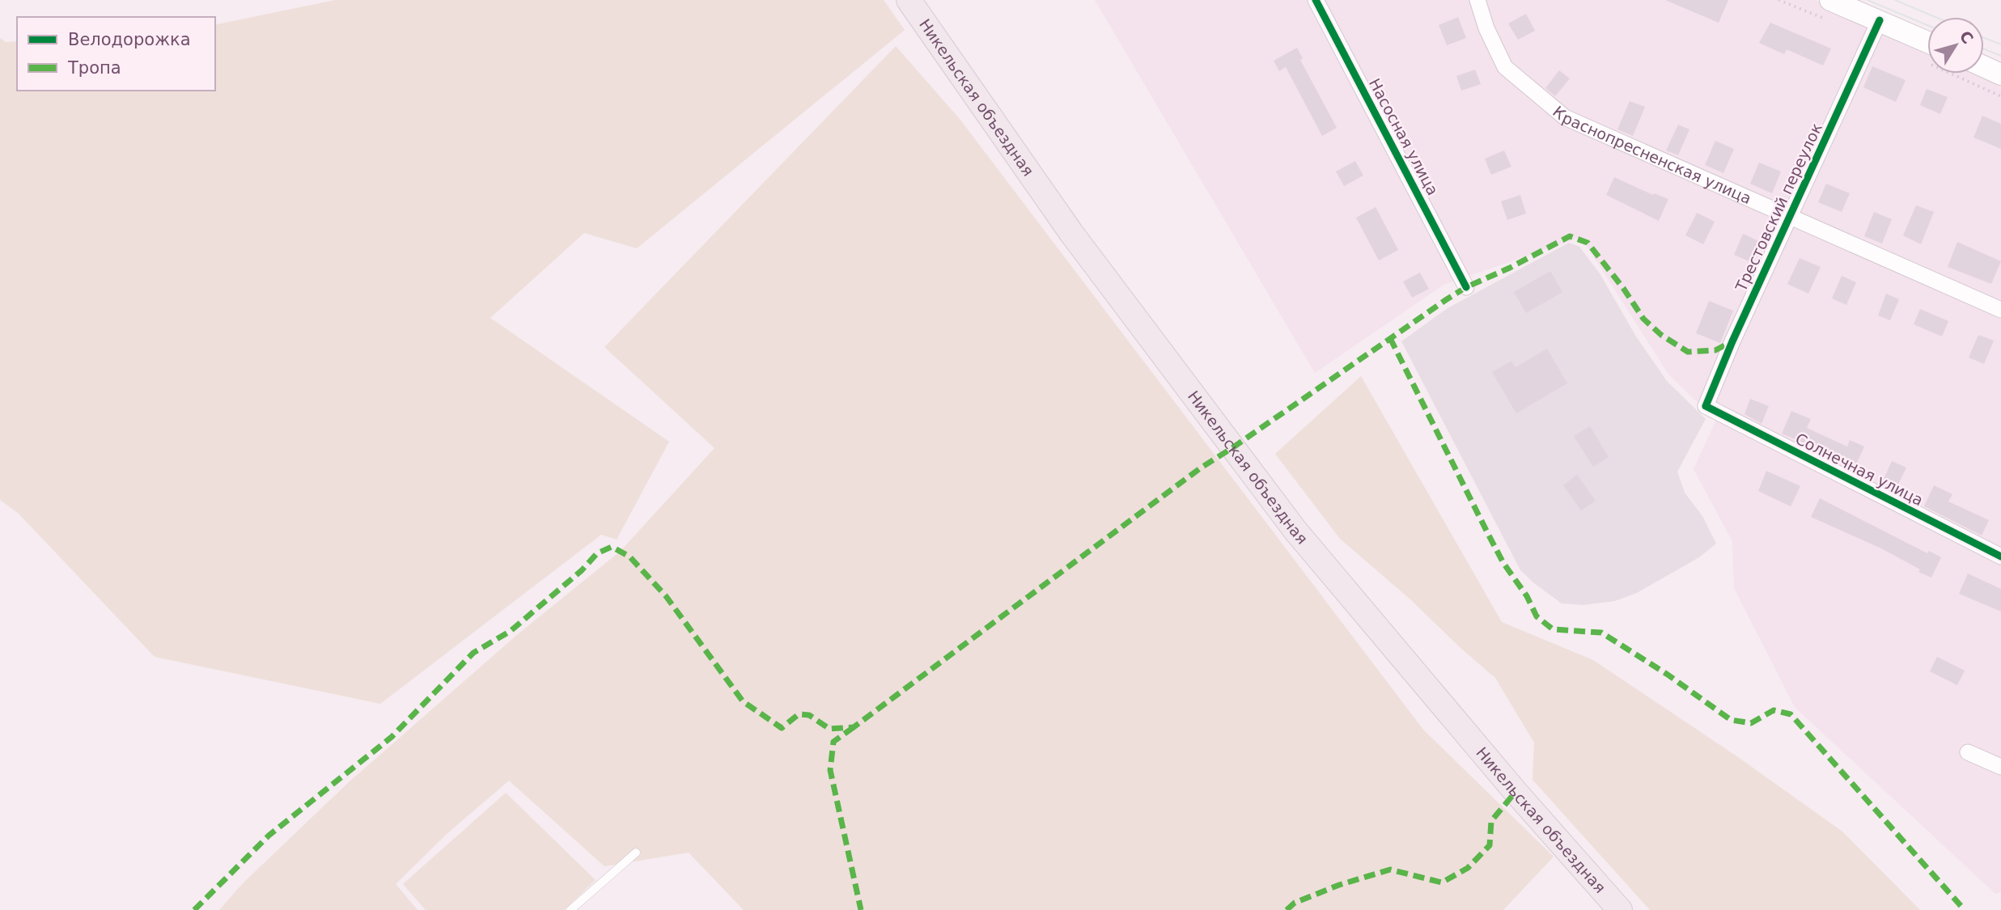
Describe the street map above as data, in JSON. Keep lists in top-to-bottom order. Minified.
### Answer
{"streets":{"main road":["Никельская объездная"],"street":["Насосная улица","Краснопресненская улица","Трестовский переулок","Солнечная улица"]},"crossings":[["Краснопресненская улица","Трестовский переулок"],["Трестовский переулок","Солнечная улица"]],"legend":["Велодорожка","Тропа"],"north":"top right"}
